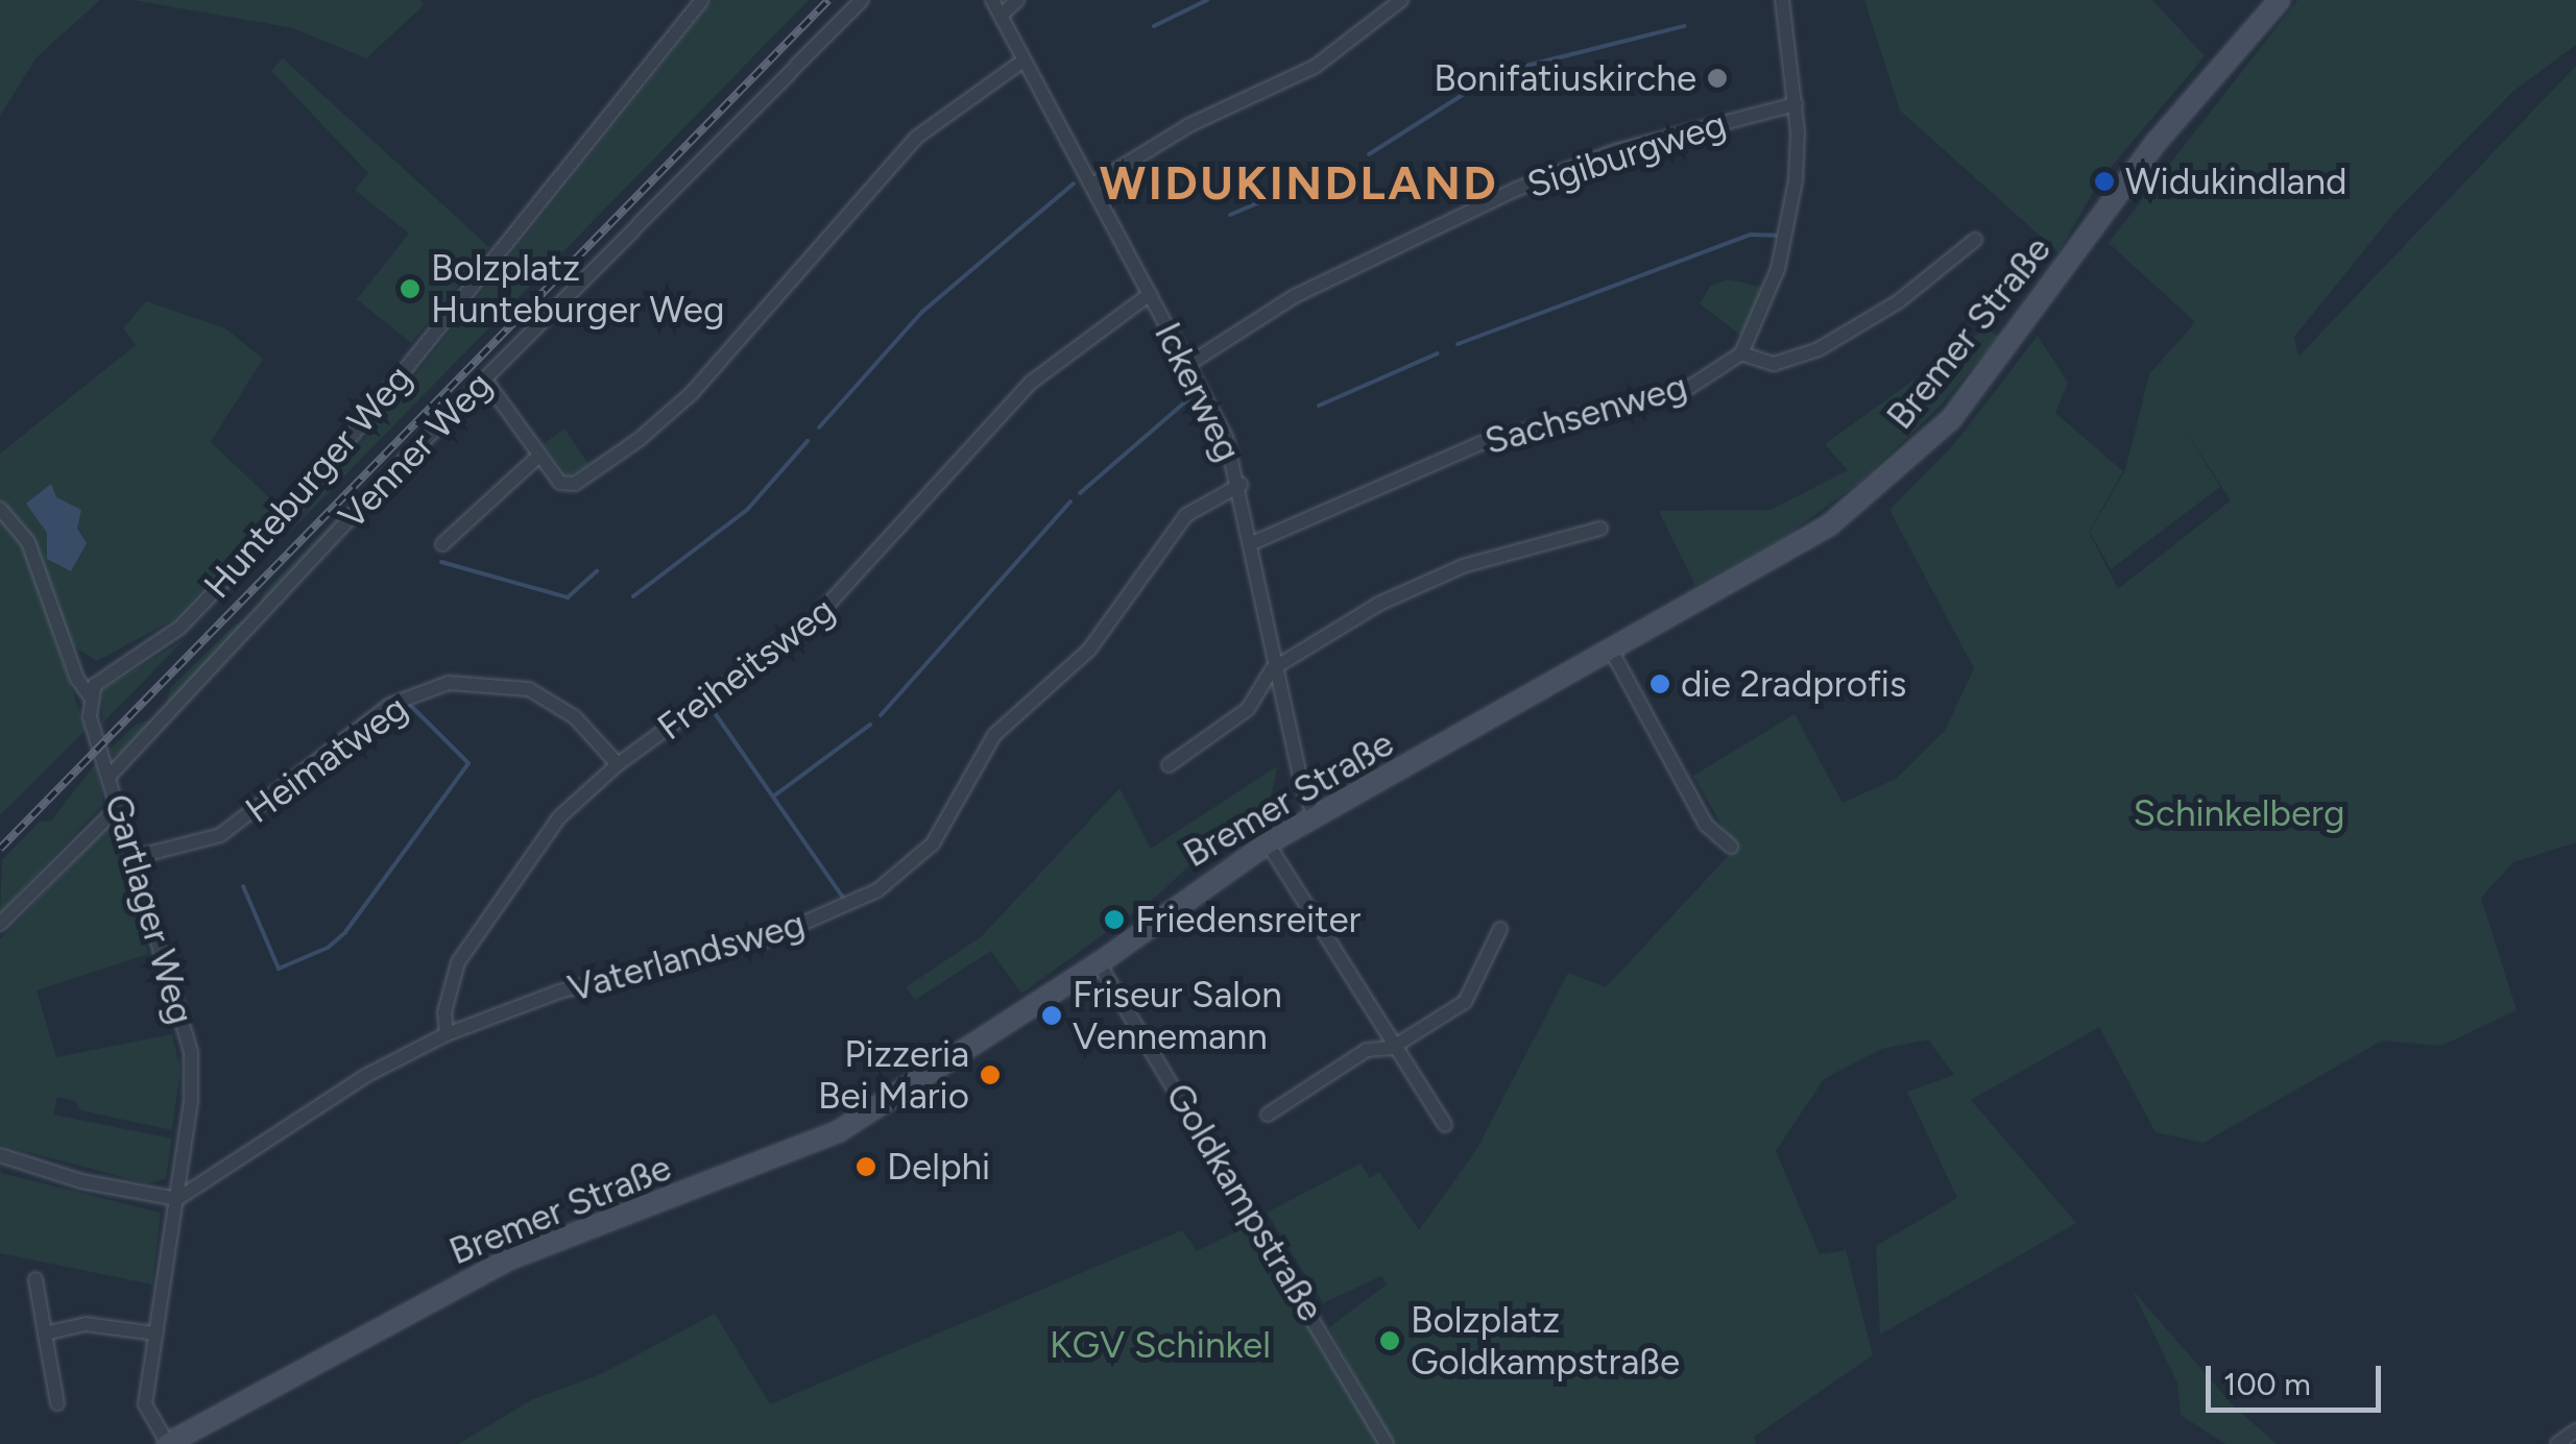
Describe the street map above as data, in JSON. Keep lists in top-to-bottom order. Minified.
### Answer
{"streets":{"main road":["Bremer Straße"],"street":["Sigiburgweg","Ickerweg","Sachsenweg","Venner Weg","Hunteburger Weg","Freiheitsweg","Heimatweg","Gartlager Weg","Vaterlandsweg","Goldkampstraße"]},"crossings":[["Sigiburgweg","Ickerweg"],["Bremer Straße","Ickerweg"],["Bremer Straße","Gartlager Weg"],["Bremer Straße","Goldkampstraße"],["Ickerweg","Sachsenweg"],["Ickerweg","Freiheitsweg"],["Ickerweg","Vaterlandsweg"],["Venner Weg","Gartlager Weg"],["Hunteburger Weg","Gartlager Weg"],["Freiheitsweg","Heimatweg"],["Freiheitsweg","Vaterlandsweg"],["Heimatweg","Gartlager Weg"],["Gartlager Weg","Vaterlandsweg"]],"districts":["WIDUKINDLAND"],"parks":["Schinkelberg","KGV Schinkel"],"places":["Bonifatiuskirche","Widukindland","Bolzplatz Hunteburger Weg","die 2radprofis","Friedensreiter","Friseur Salon Vennemann","Pizzeria Bei Mario","Delphi","Bolzplatz Goldkampstraße"],"scale_bar":"100 m"}
